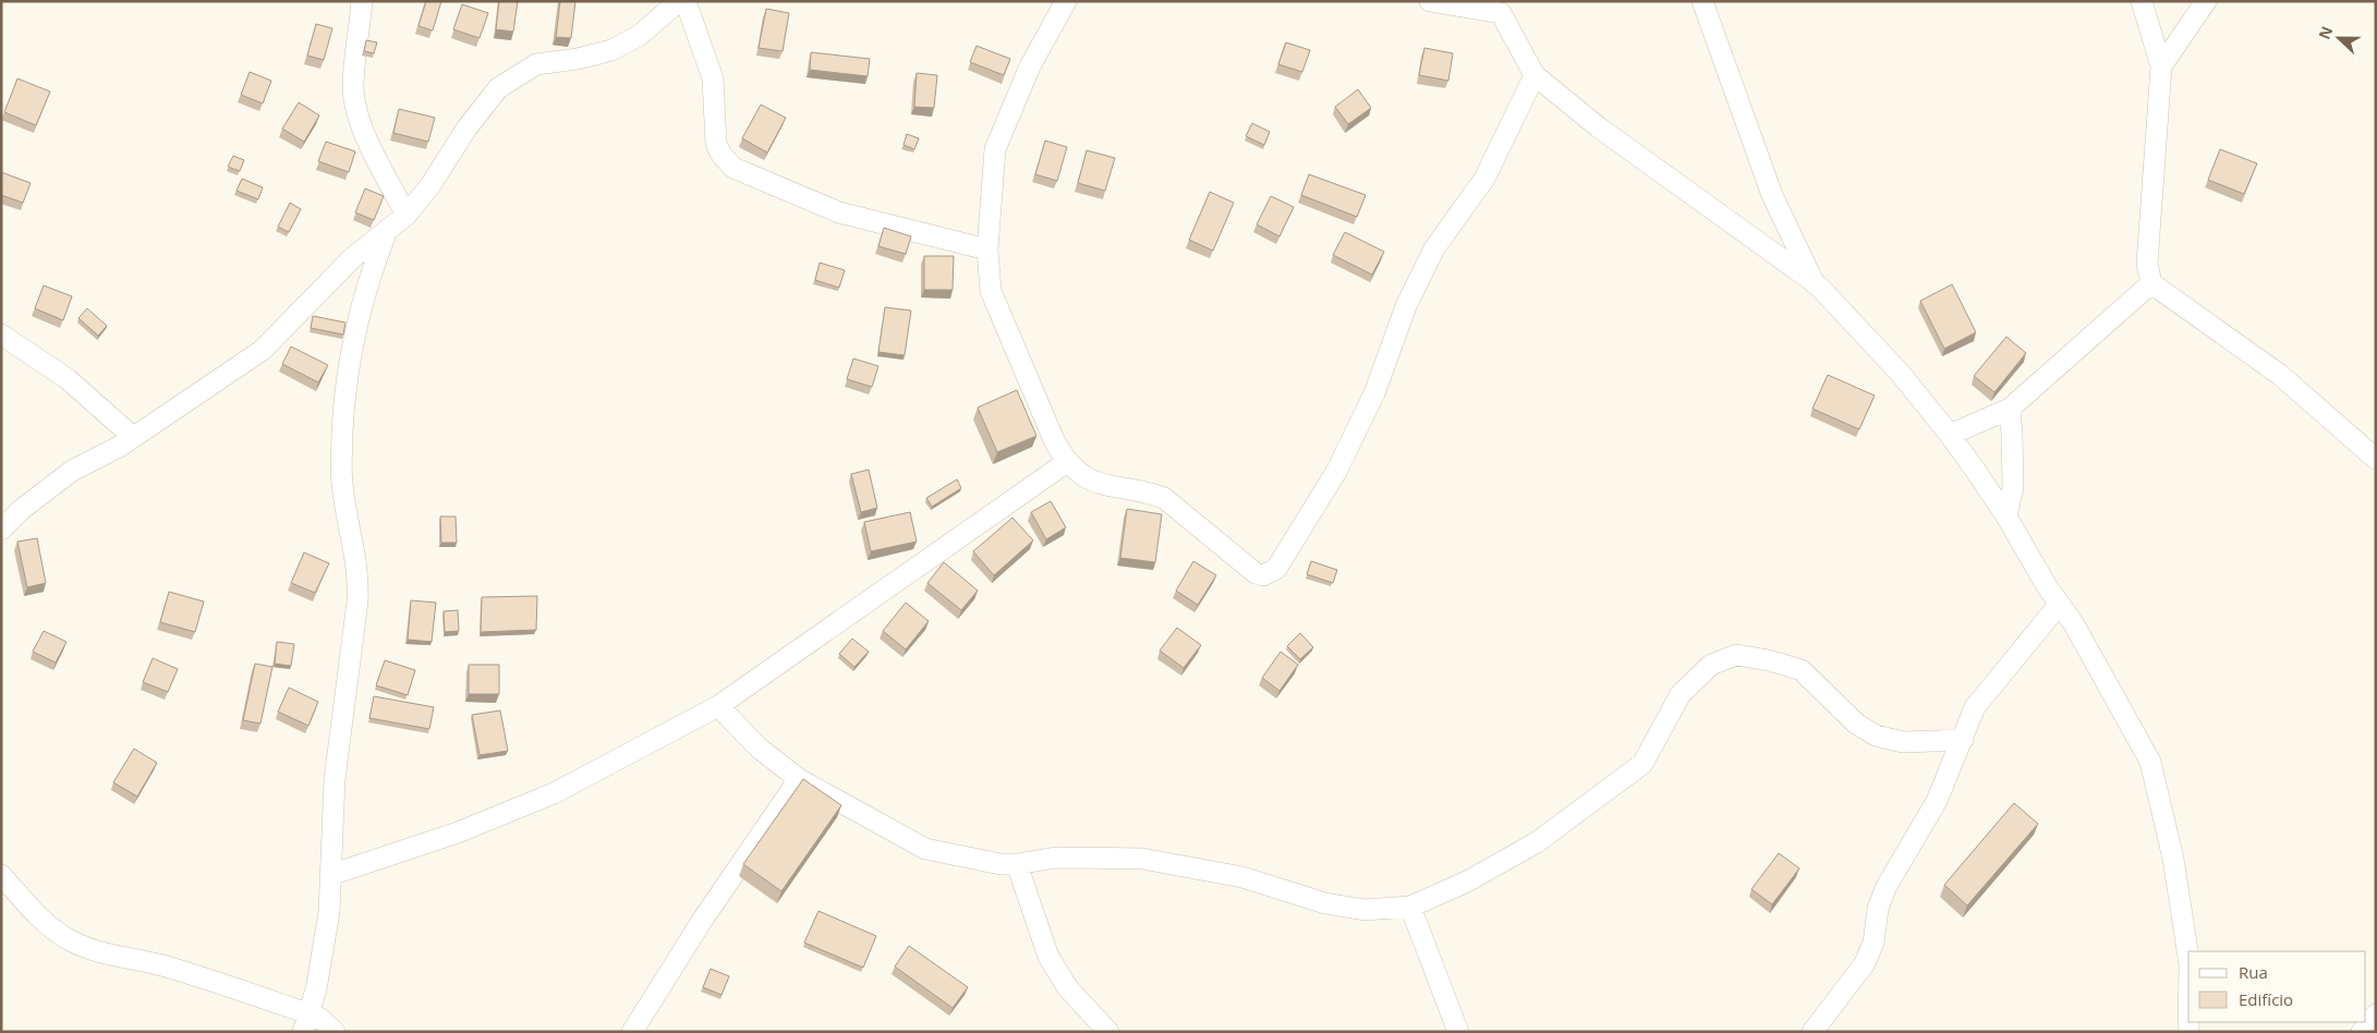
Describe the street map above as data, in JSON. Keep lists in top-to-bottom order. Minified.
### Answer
{"legend":["Rua","Edifício"],"north":"left"}
